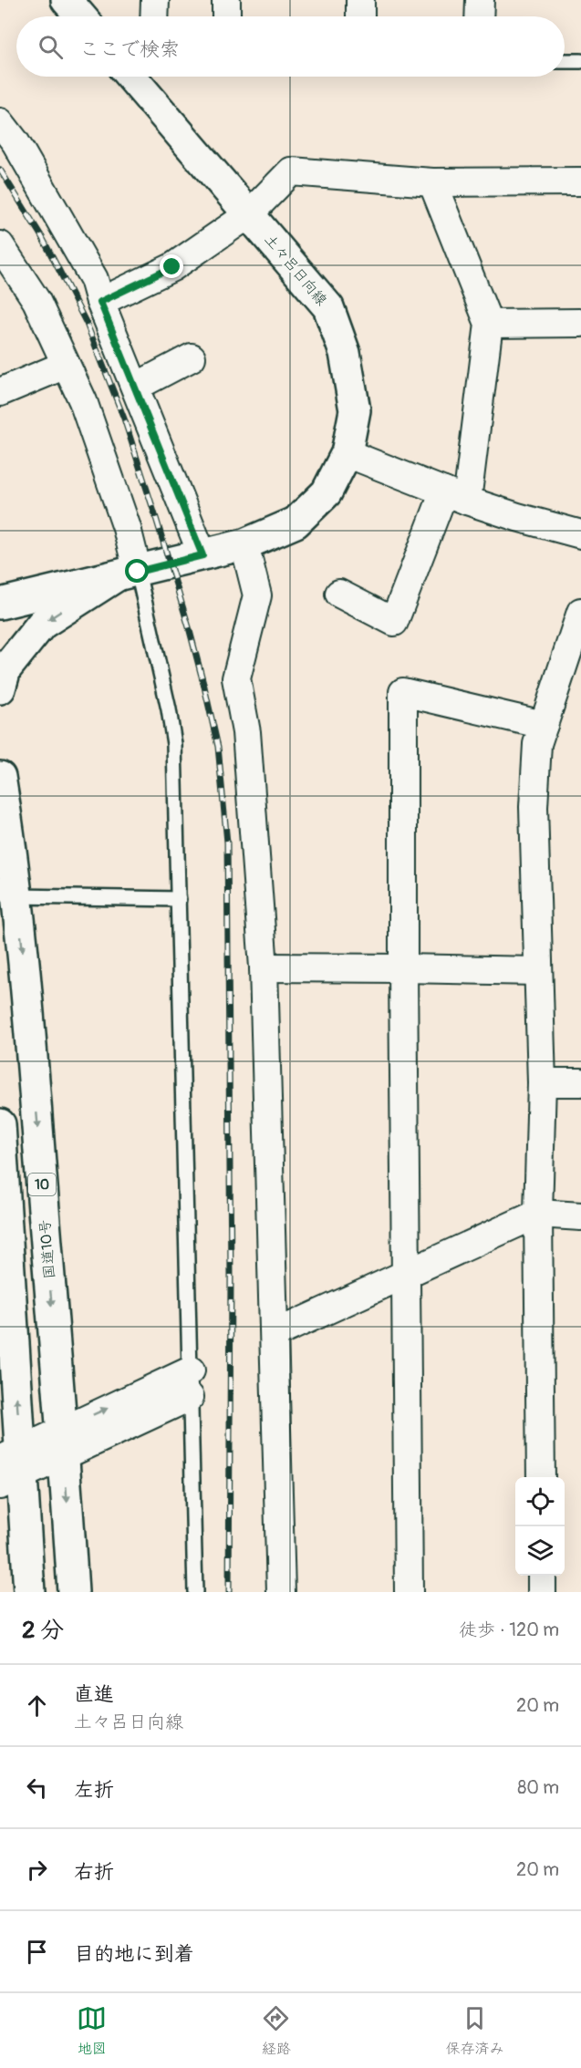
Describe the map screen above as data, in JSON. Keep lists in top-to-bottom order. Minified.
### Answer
{"streets":{"main road":["土々呂日向線","10","国道10号"]},"page":{"search":"ここで検索","heading":["2 分","徒歩 · 120 m"],"list":[["直進","土々呂日向線","20 m"],["左折","80 m"],["右折","20 m"],"目的地に到着"],"nav":["地図","経路","保存済み"]}}
